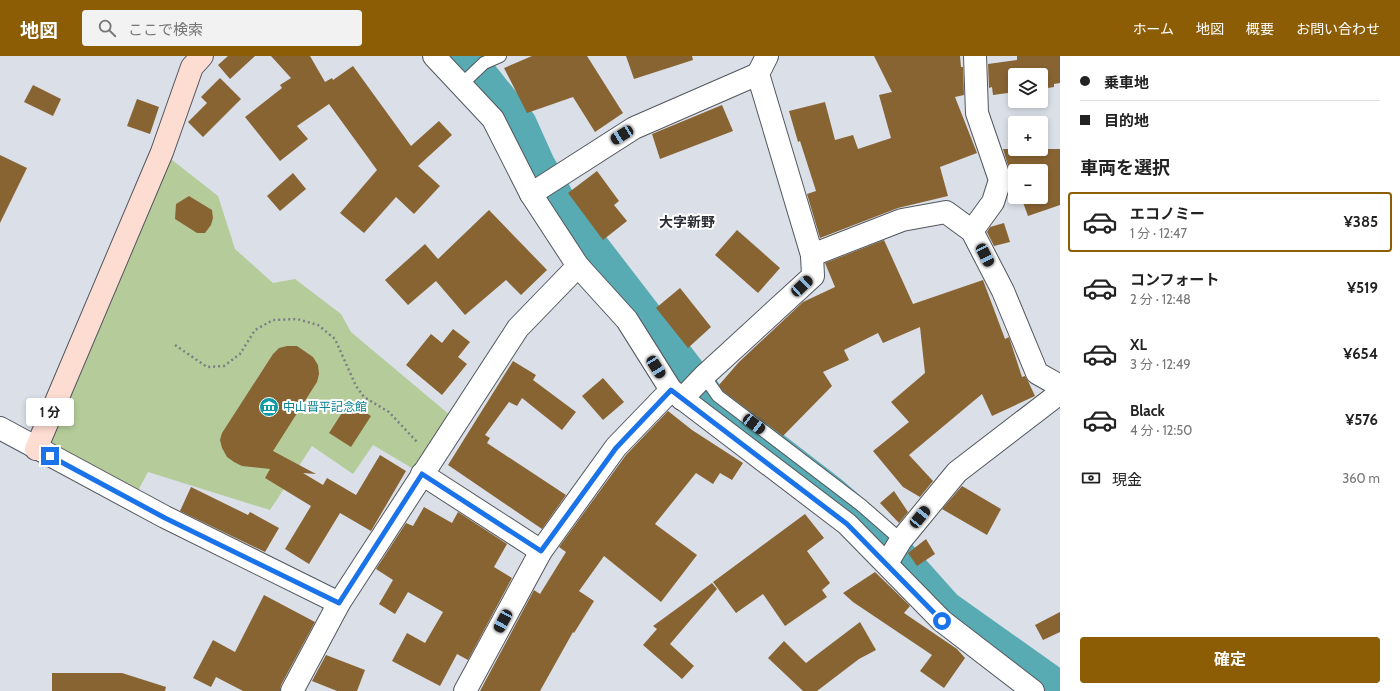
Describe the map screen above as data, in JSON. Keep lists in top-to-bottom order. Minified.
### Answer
{"districts":["大字新野"],"places":{"museum":["中山晋平記念館"]},"page":{"header":"地図","search":"ここで検索","nav":["ホーム","地図","概要","お問い合わせ"],"banner":["乗車地","目的地"],"map_buttons":["+","−"],"heading":"車両を選択","list":[{"name":"エコノミー","note":"1 分 · 12:47","value":"¥385"},{"name":"コンフォート","note":"2 分 · 12:48","value":"¥519"},{"name":"XL","note":"3 分 · 12:49","value":"¥654"},{"name":"Black","note":"4 分 · 12:50","value":"¥576"}],"bubble":"1 分","pay":["現金","360 m"],"buttons":"確定"}}
